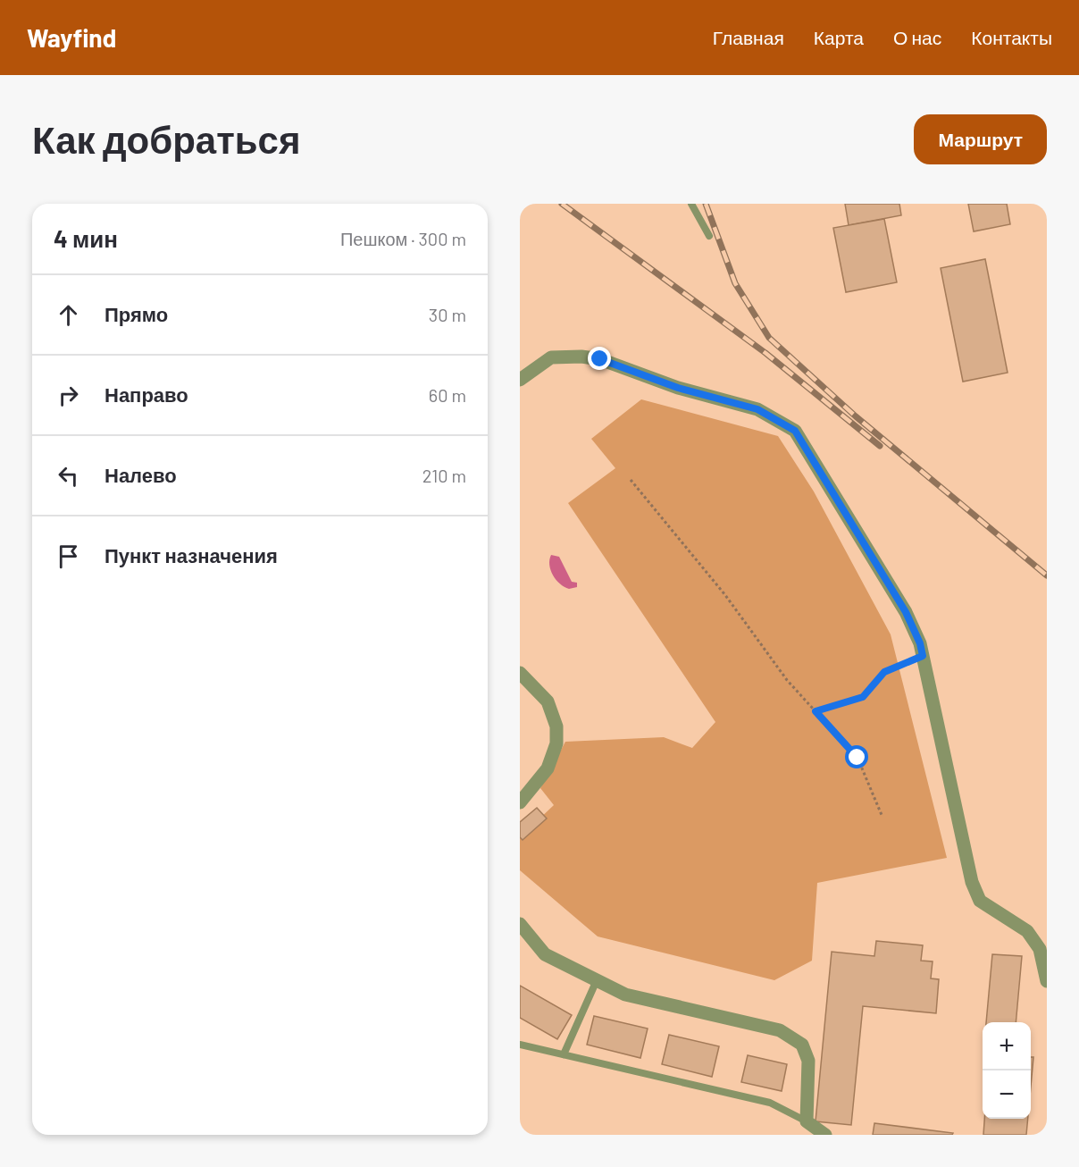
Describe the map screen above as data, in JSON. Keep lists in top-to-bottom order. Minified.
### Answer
{"page":{"header":"Wayfind","nav":["Главная","Карта","О нас","Контакты"],"buttons":"Маршрут","title":"Как добраться","heading":["4 мин","Пешком · 300 m"],"list":[["Прямо","30 m"],["Направо","60 m"],["Налево","210 m"],"Пункт назначения"],"map_buttons":["+","−"]}}
